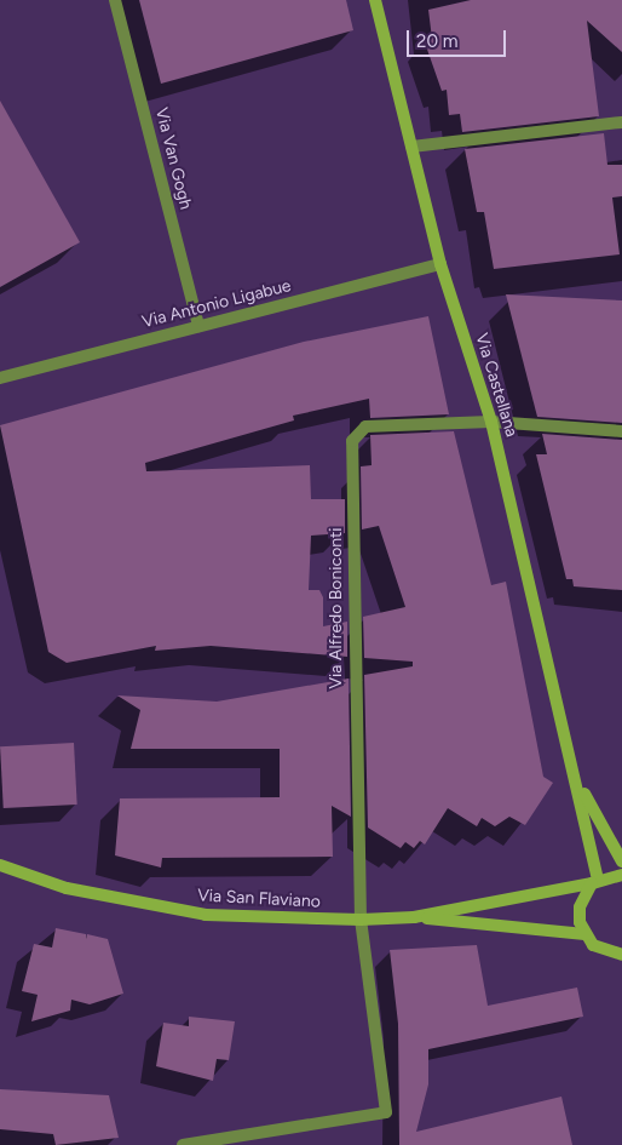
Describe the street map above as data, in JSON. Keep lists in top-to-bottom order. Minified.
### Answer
{"streets":{"street":["Via Van Gogh","Via Antonio Ligabue","Via Castellana","Via Alfredo Boniconti","Via San Flaviano"]},"crossings":[["Via Van Gogh","Via Antonio Ligabue"],["Via Antonio Ligabue","Via Castellana"],["Via Castellana","Via Alfredo Boniconti"],["Via Castellana","Via San Flaviano"],["Via Alfredo Boniconti","Via San Flaviano"]],"scale_bar":"20 m"}
